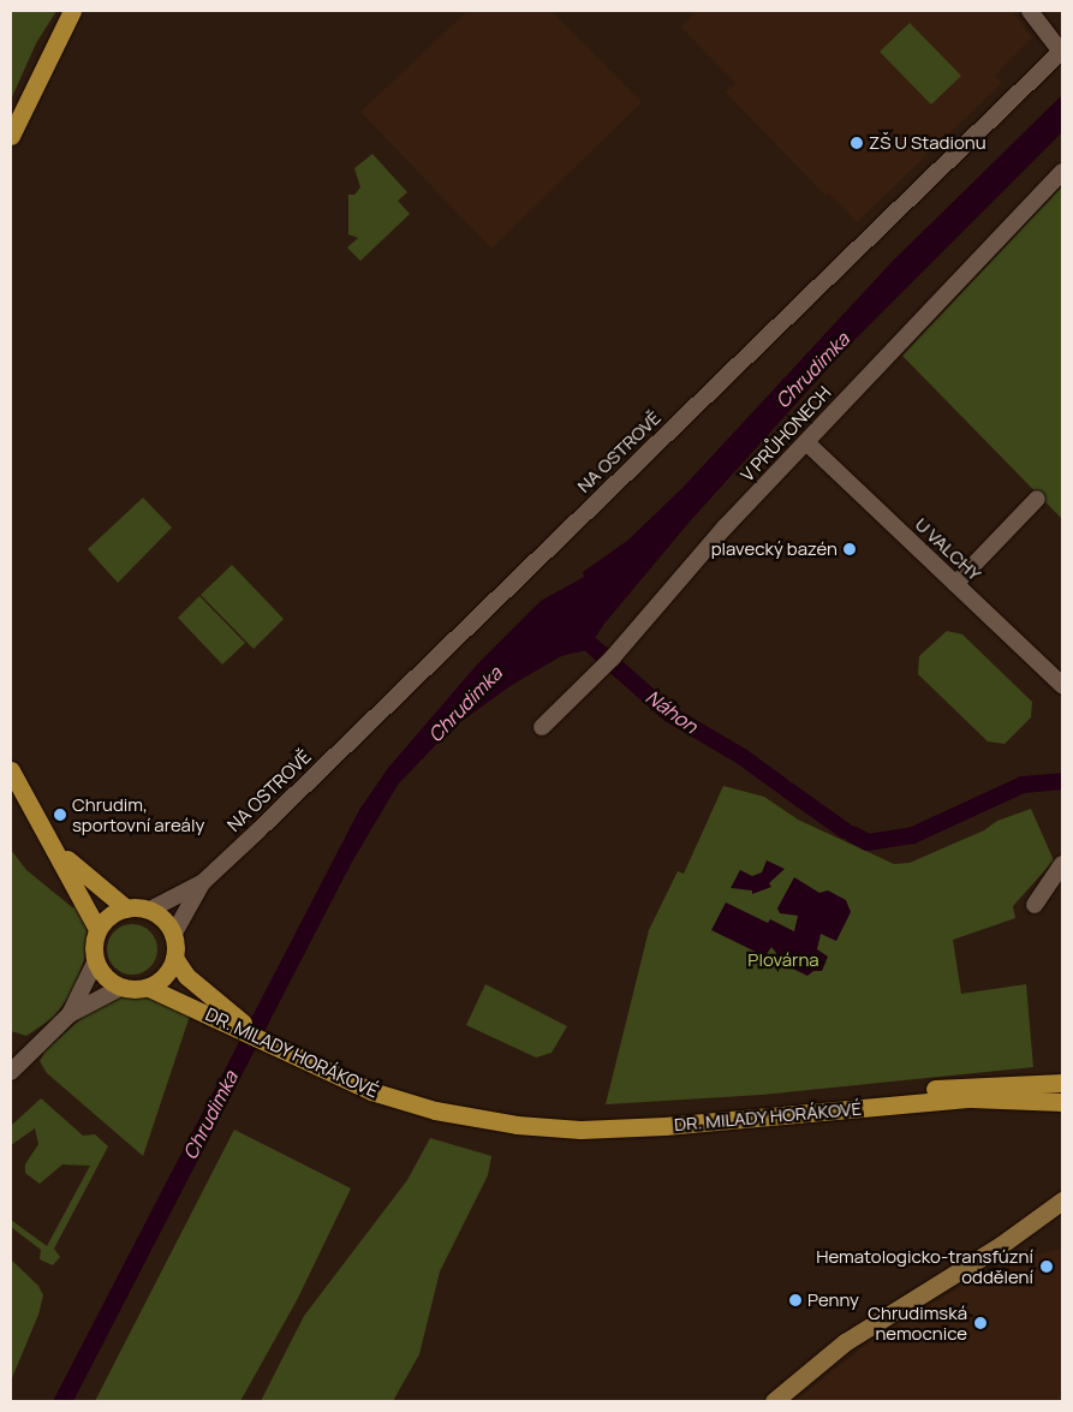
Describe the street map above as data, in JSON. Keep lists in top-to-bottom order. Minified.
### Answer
{"streets":{"main road":["DR. MILADY HORÁKOVÉ"],"street":["V PRŮHONECH","NA OSTROVĚ","U VALCHY"]},"crossings":[["V PRŮHONECH","U VALCHY"],["NA OSTROVĚ","DR. MILADY HORÁKOVÉ"]],"water":["Chrudimka","Náhon"],"parks":["Plovárna"],"places":["ZŠ U Stadionu","plavecký bazén","Chrudim, sportovní areály","Hematologicko-transfúzní oddělení","Penny","Chrudimská nemocnice"]}
